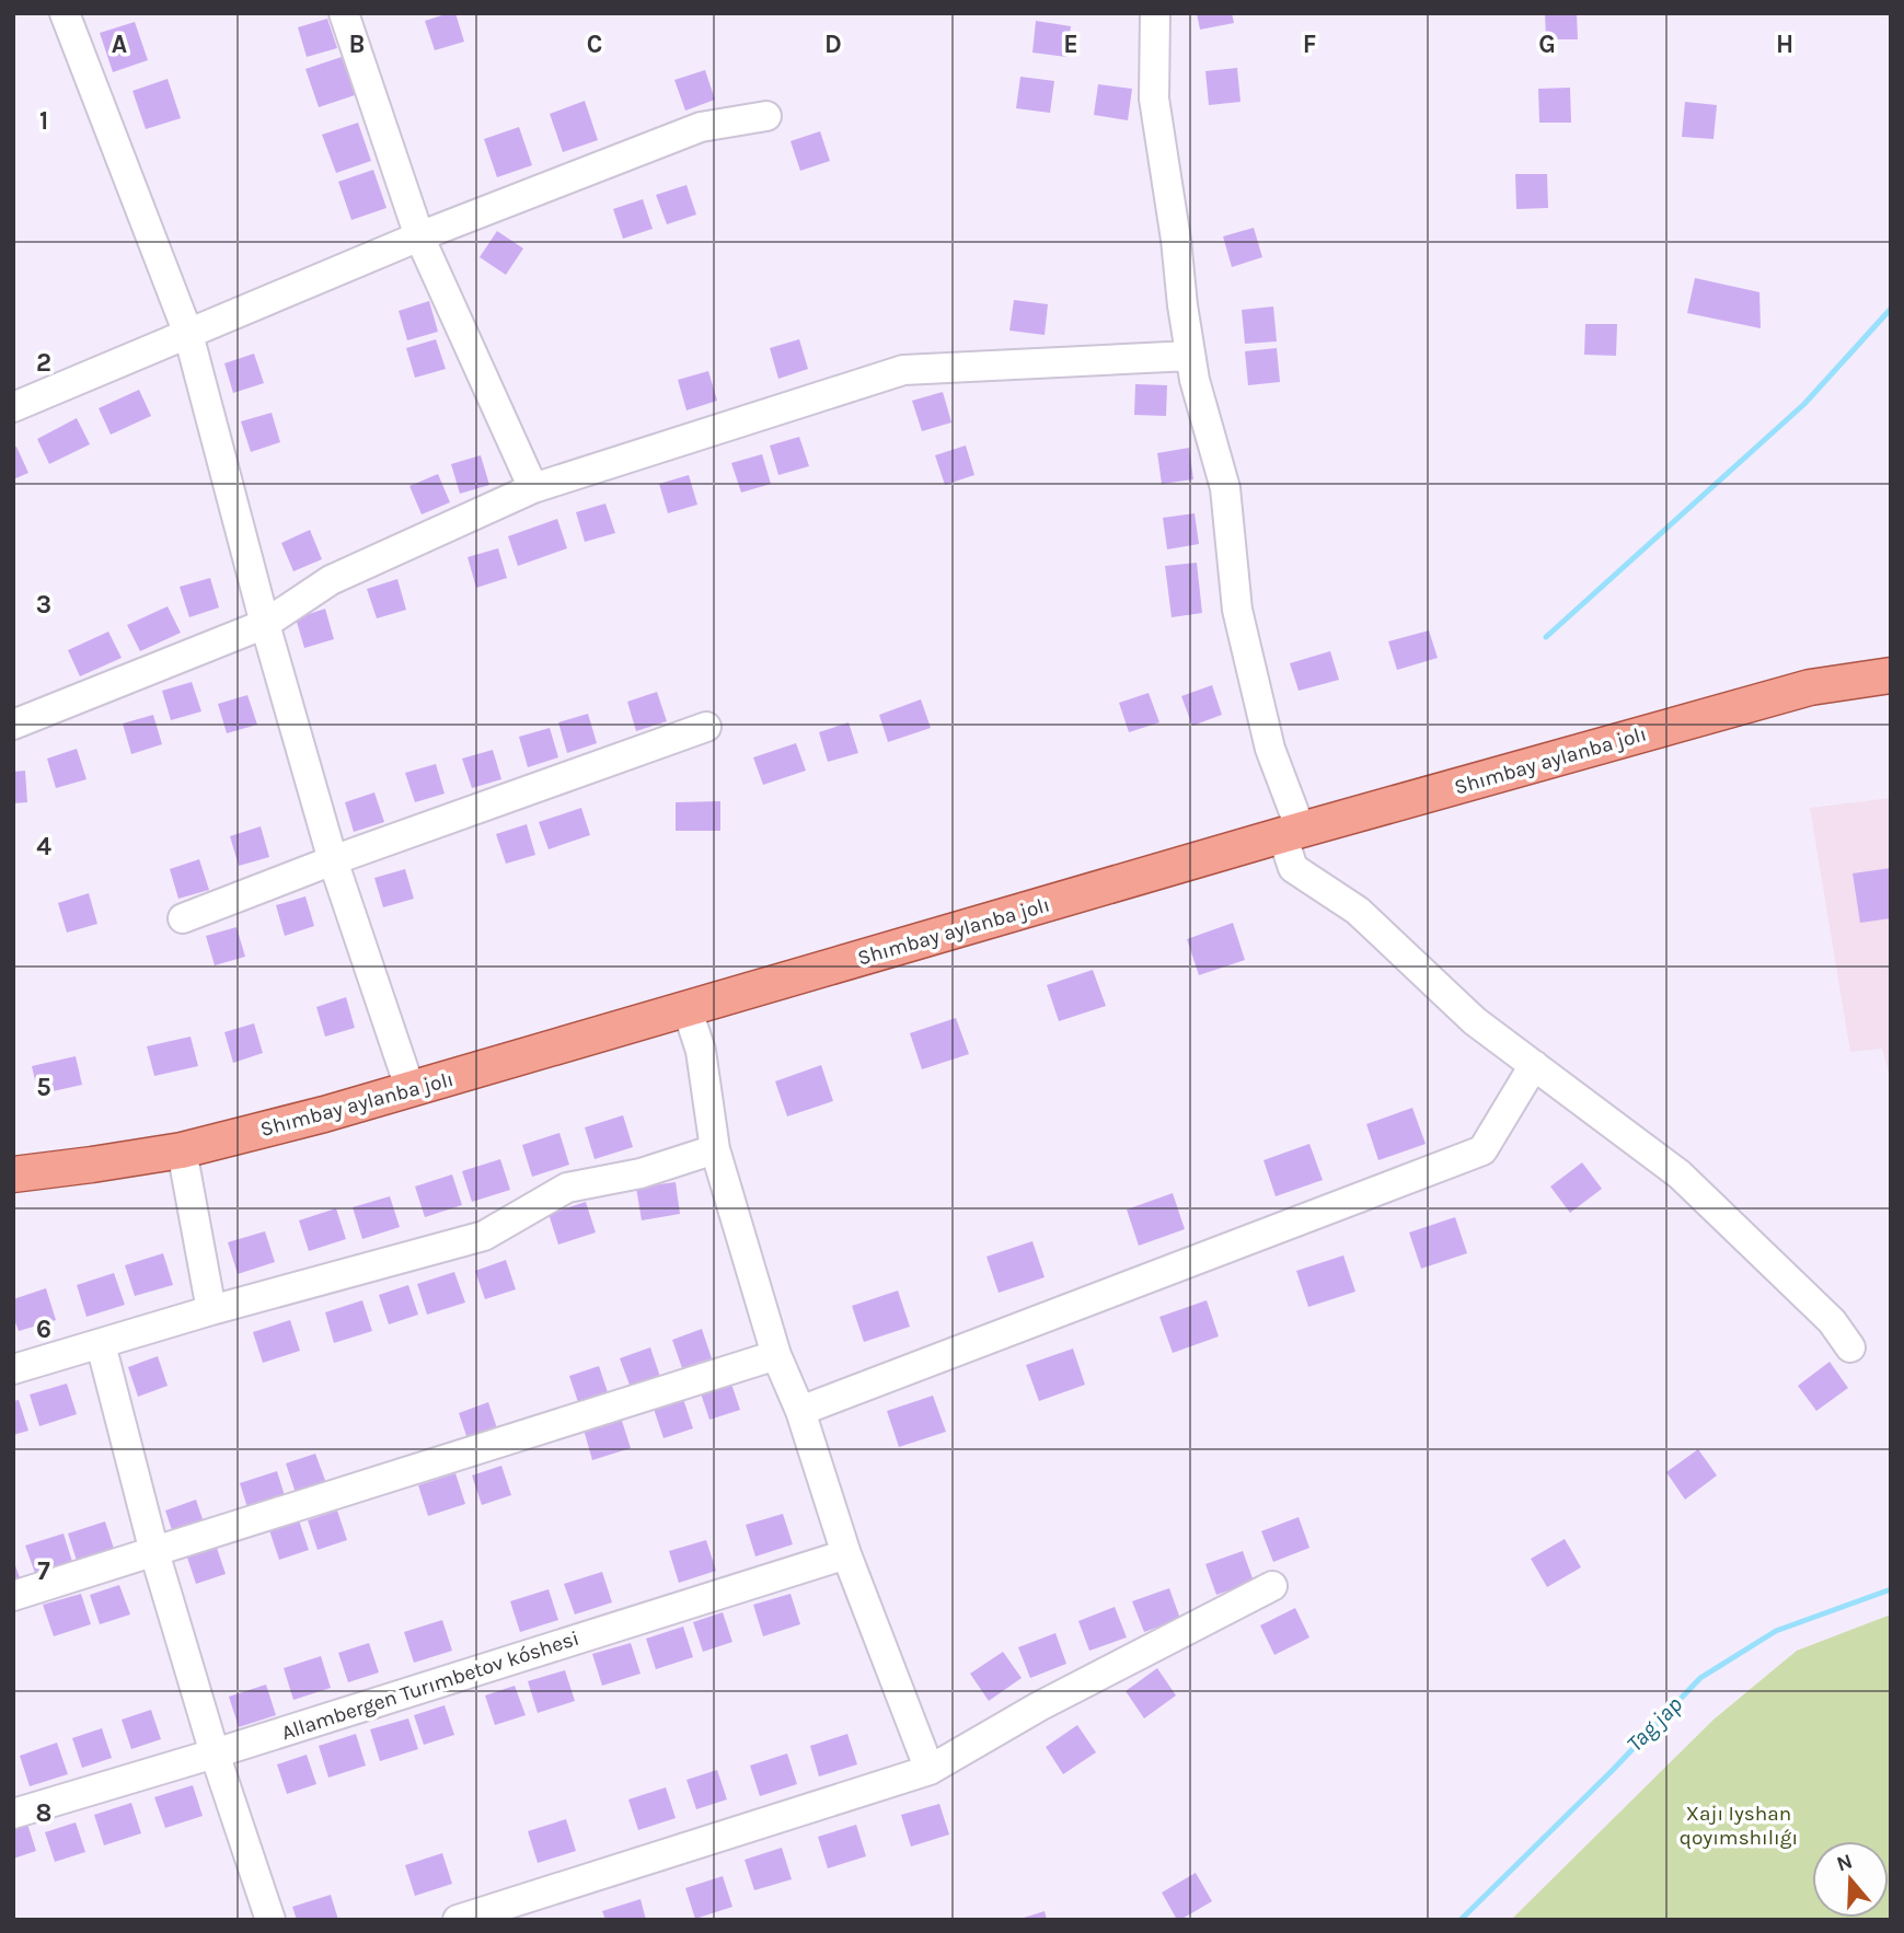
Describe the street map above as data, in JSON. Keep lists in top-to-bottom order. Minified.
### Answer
{"streets":{"main road":["Shımbay aylanba jolı"],"street":["Allambergen Turımbetov kóshesi"]},"water":["Tag jap"],"parks":["Xajı Iyshan qoyımshılıǵı"],"north":"top","grid":{"columns":["A","B","C","D","E","F","G","H"],"rows":["1","2","3","4","5","6","7","8"]}}
